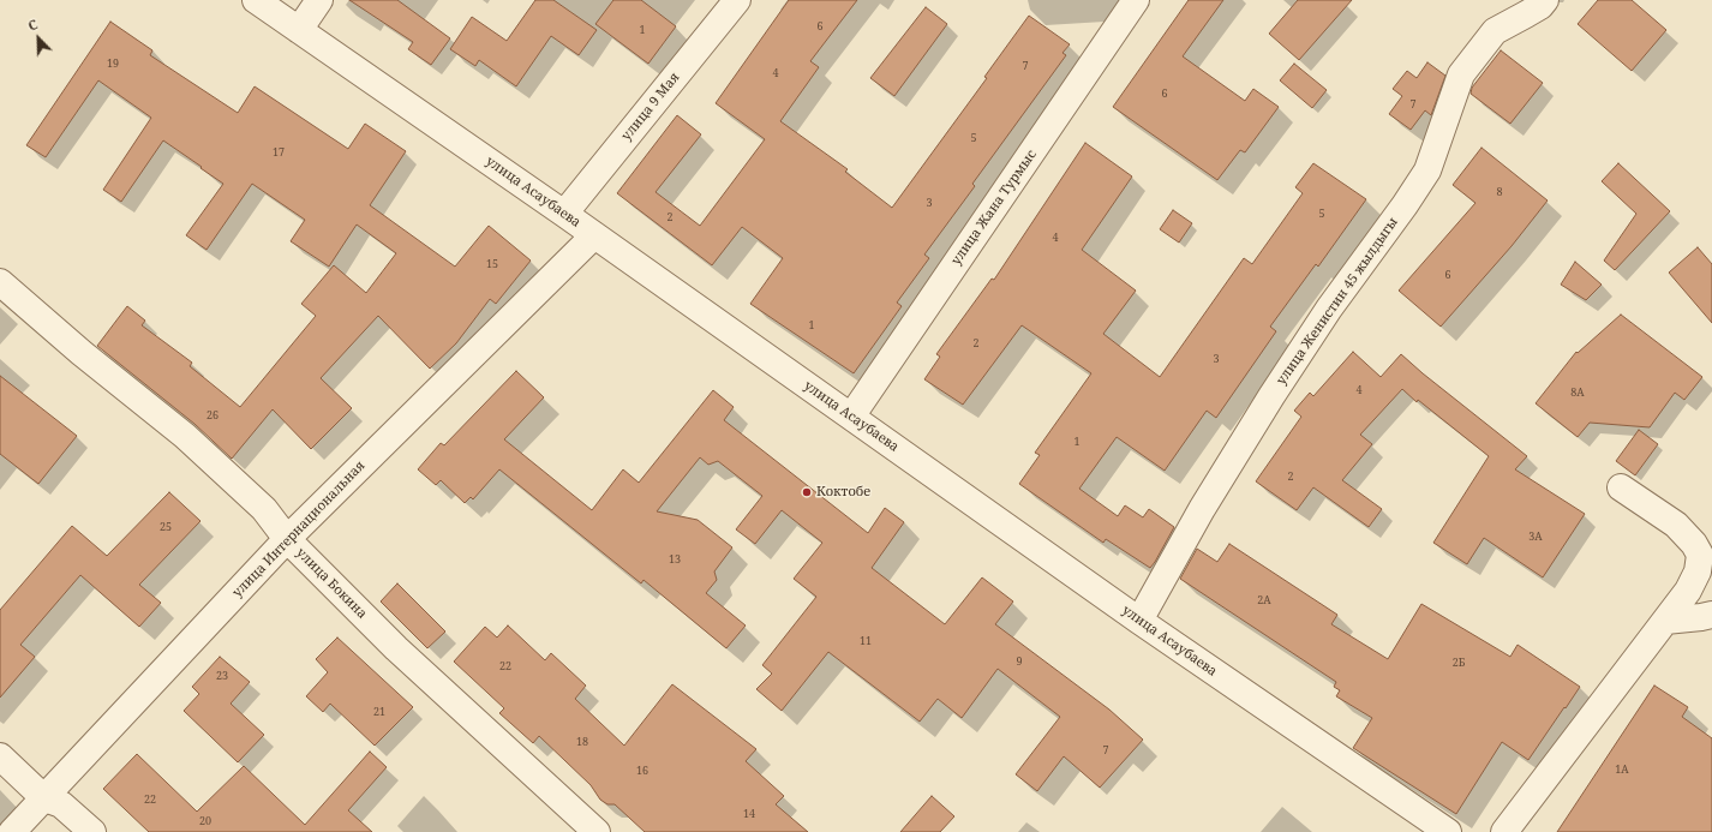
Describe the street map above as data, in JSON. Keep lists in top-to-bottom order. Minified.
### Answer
{"streets":{"street":["улица 9 Мая","улица Асаубаева","улица Жана Турмыс","улица Женистин 45 жылдыгы","улица Интернациональная","улица Бокина"]},"crossings":[["улица 9 Мая","улица Асаубаева"],["улица Асаубаева","улица Жана Турмыс"],["улица Асаубаева","улица Женистин 45 жылдыгы"],["улица Асаубаева","улица Интернациональная"],["улица Интернациональная","улица Бокина"]],"places":["Коктобе"],"house_numbers":["6","1","19","7","4","6","7","5","17","8","3","5","2","4","15","6","1","2","3","4","8А","26","1","2","25","3А","13","2А","11","9","2Б","22","23","21","18","7","1А","16","22","14","20"],"north":"top left"}
